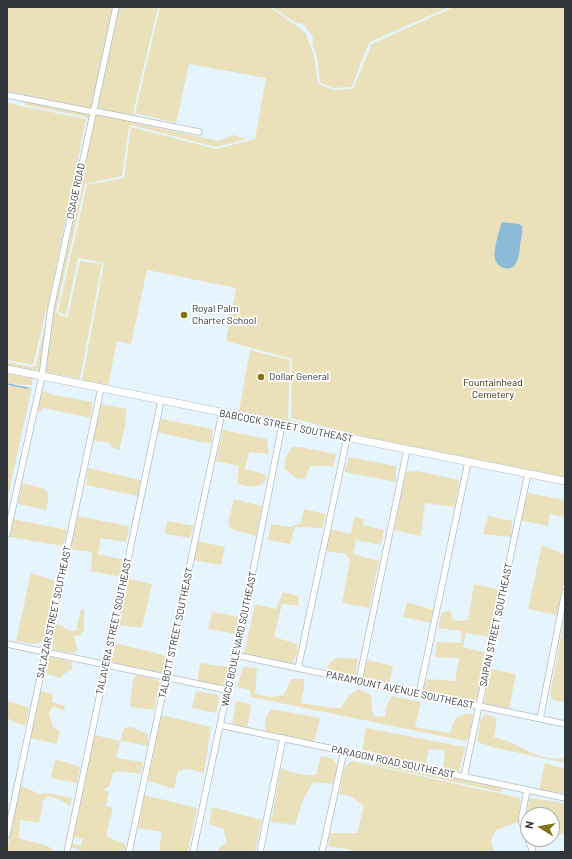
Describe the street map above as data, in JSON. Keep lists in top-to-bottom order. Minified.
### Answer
{"streets":{"main road":["BABCOCK STREET SOUTHEAST"],"street":["OSAGE ROAD","SALAZAR STREET SOUTHEAST","SAIPAN STREET SOUTHEAST","TALAVERA STREET SOUTHEAST","TALBOTT STREET SOUTHEAST","WACO BOULEVARD SOUTHEAST","PARAMOUNT AVENUE SOUTHEAST","PARAGON ROAD SOUTHEAST"]},"crossings":[["OSAGE ROAD","BABCOCK STREET SOUTHEAST"],["BABCOCK STREET SOUTHEAST","SALAZAR STREET SOUTHEAST"],["BABCOCK STREET SOUTHEAST","SAIPAN STREET SOUTHEAST"],["BABCOCK STREET SOUTHEAST","TALAVERA STREET SOUTHEAST"],["BABCOCK STREET SOUTHEAST","TALBOTT STREET SOUTHEAST"],["BABCOCK STREET SOUTHEAST","WACO BOULEVARD SOUTHEAST"],["SAIPAN STREET SOUTHEAST","PARAMOUNT AVENUE SOUTHEAST"],["SAIPAN STREET SOUTHEAST","PARAGON ROAD SOUTHEAST"],["WACO BOULEVARD SOUTHEAST","PARAMOUNT AVENUE SOUTHEAST"],["WACO BOULEVARD SOUTHEAST","PARAGON ROAD SOUTHEAST"]],"parks":["Fountainhead Cemetery"],"places":["Royal Palm Charter School","Dollar General"],"north":"left"}
